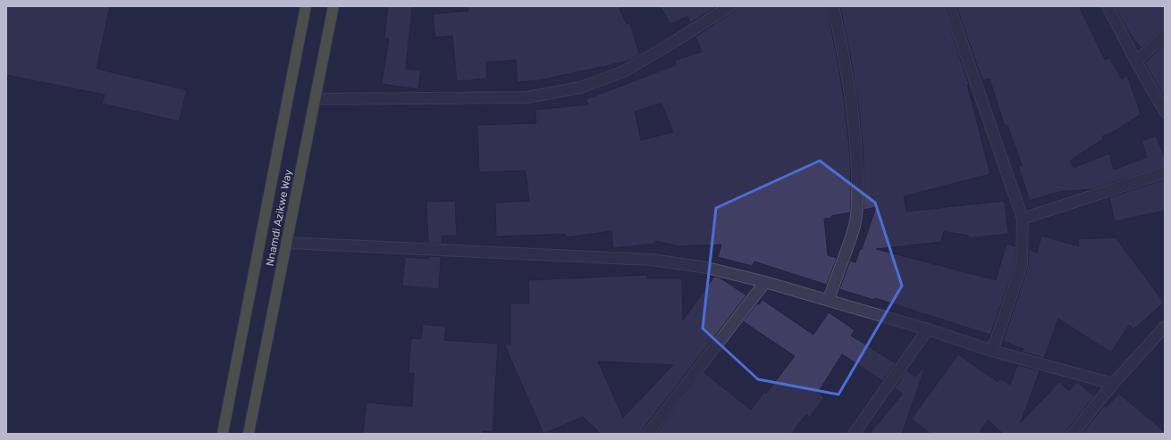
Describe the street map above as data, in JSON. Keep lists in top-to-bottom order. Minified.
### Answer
{"streets":{"highway":["Nnamdi Azikwe Way"]}}
